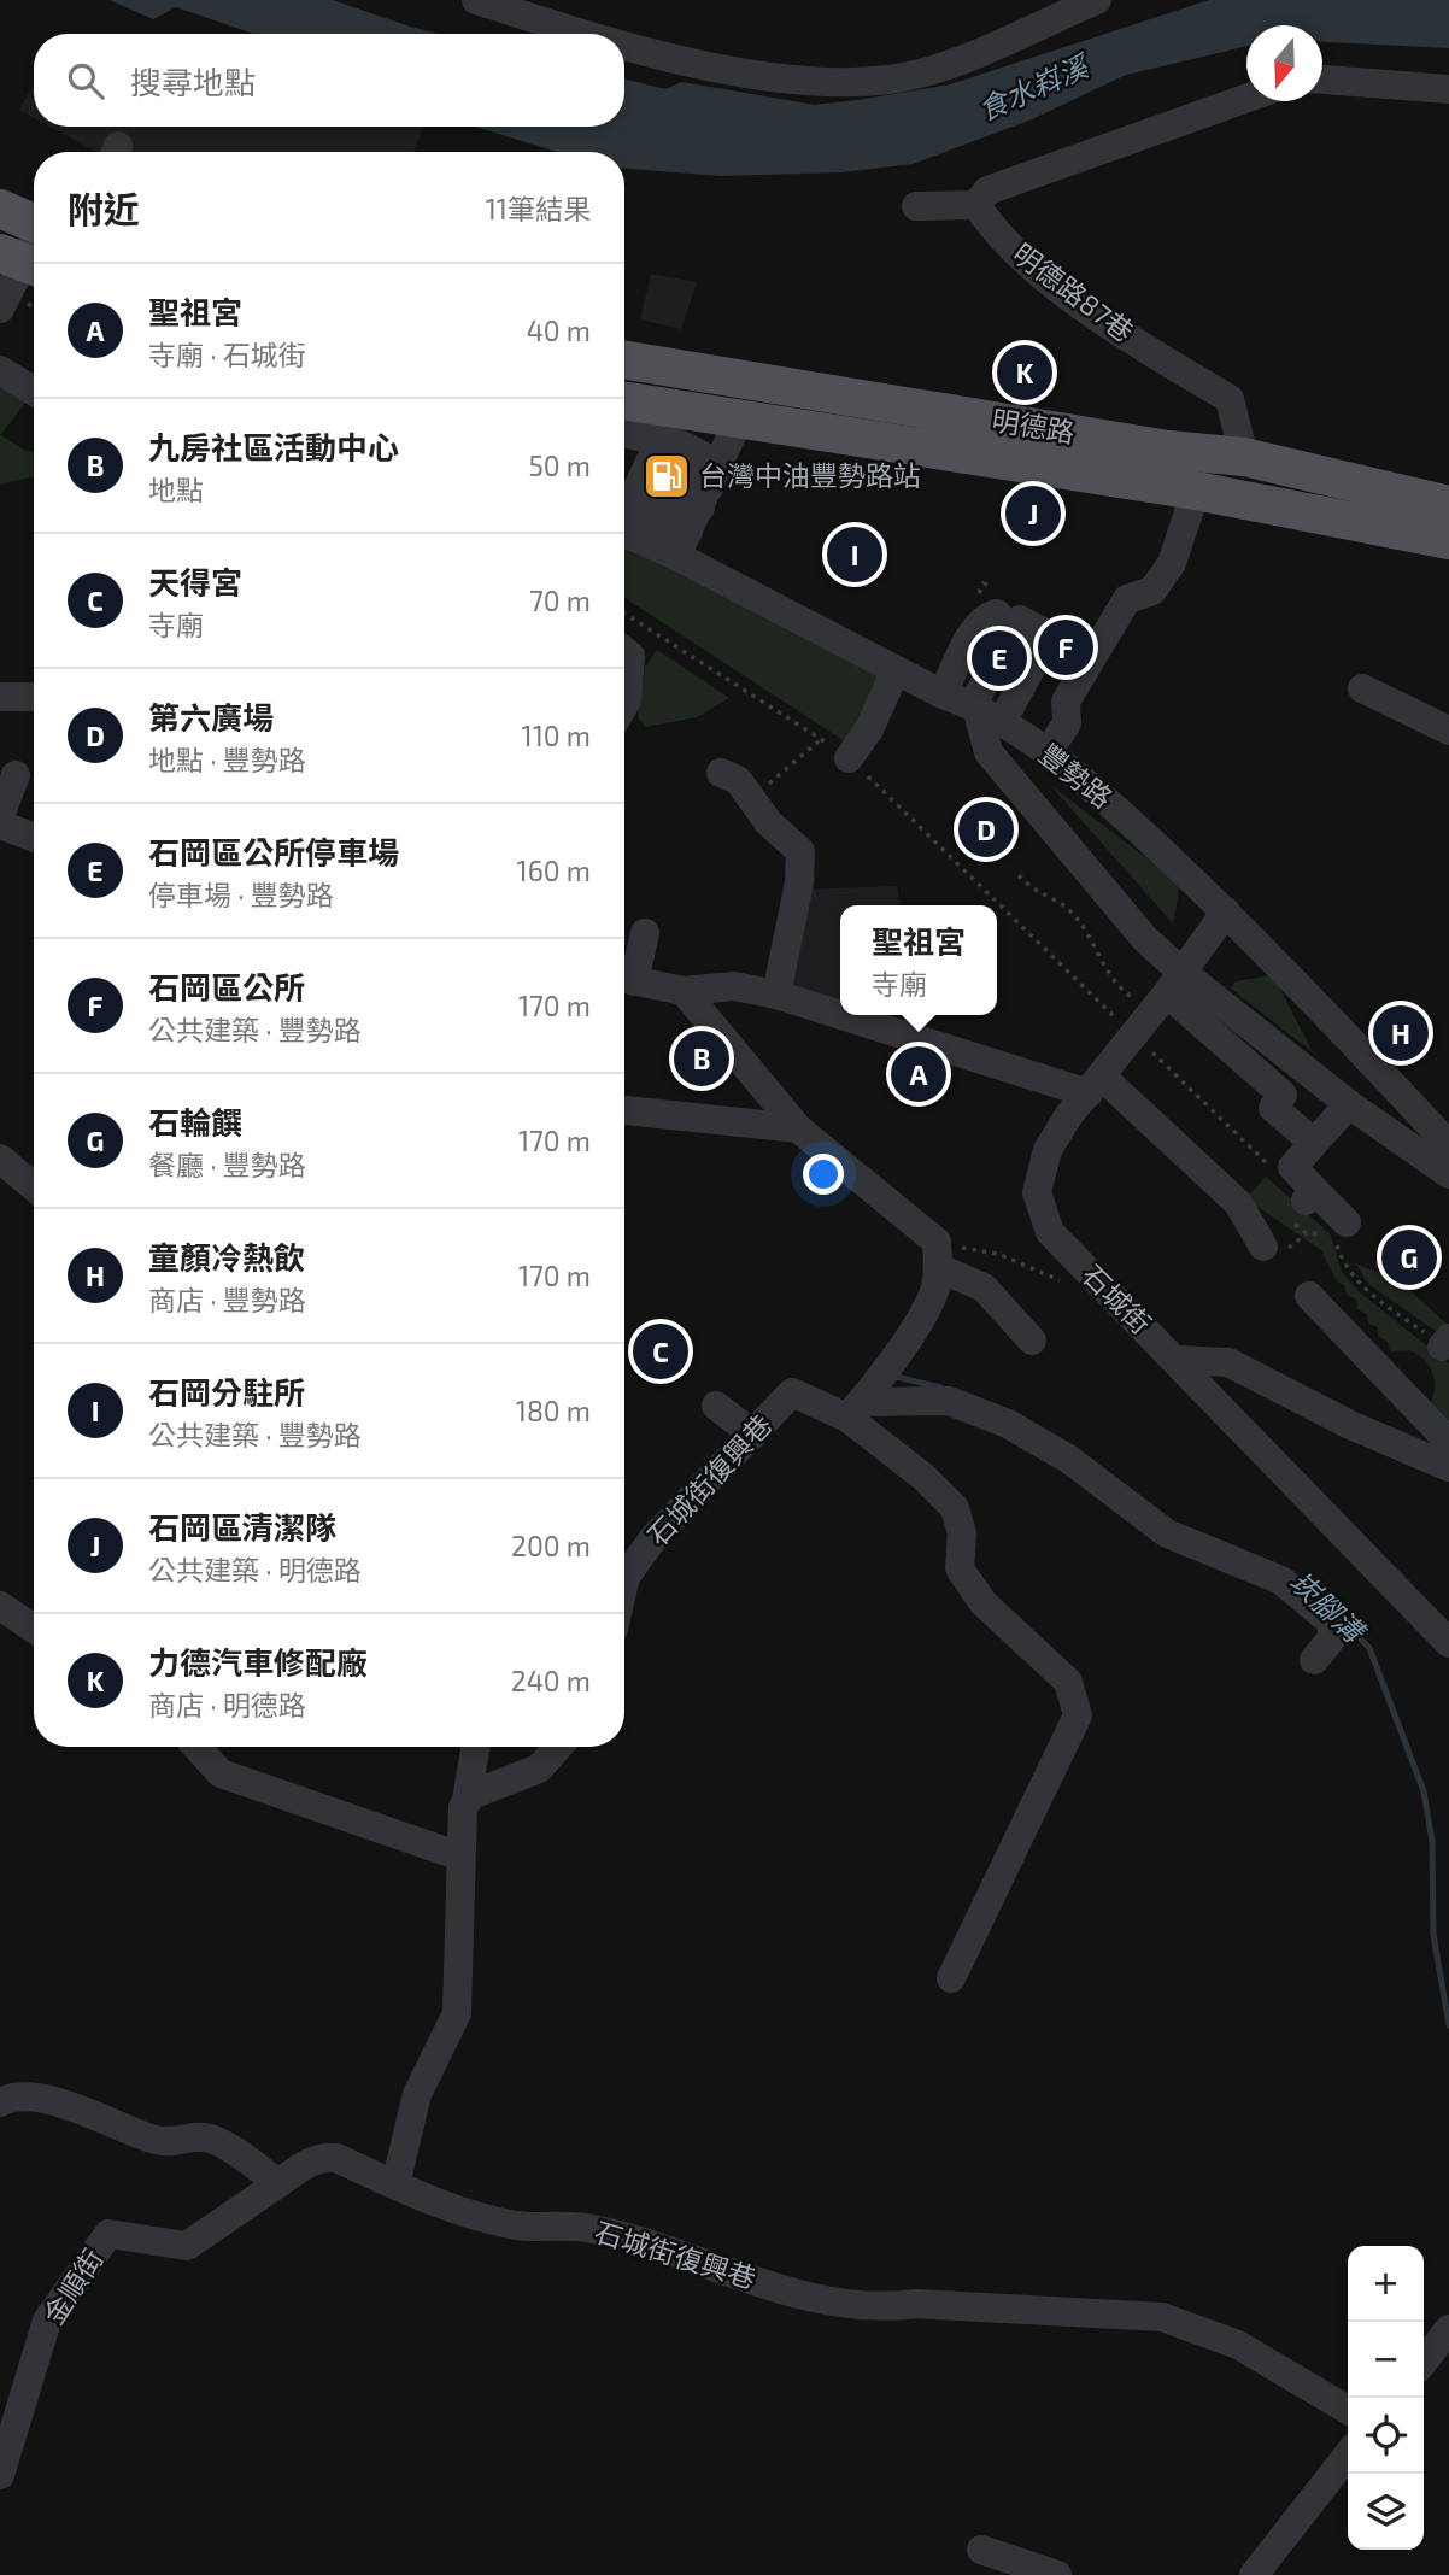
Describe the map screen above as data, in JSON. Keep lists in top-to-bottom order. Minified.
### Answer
{"streets":{"main road":["明德路"],"street":["明德路87巷","豐勢路","石城街","石城街復興巷","金順街"]},"crossings":[["明德路87巷","明德路"],["豐勢路","石城街"],["石城街復興巷","金順街"]],"water":["食水嵙溪","崁腳溝"],"places":{"fuel station":["台灣中油豐勢路站"]},"north":"bottom","page":{"search":"搜尋地點","heading":["附近","11筆結果"],"list":[{"mark":"A","name":"聖祖宮","note":"寺廟 · 石城街","value":"40 m"},{"mark":"B","name":"九房社區活動中心","note":"地點","value":"50 m"},{"mark":"C","name":"天得宮","note":"寺廟","value":"70 m"},{"mark":"D","name":"第六廣場","note":"地點 · 豐勢路","value":"110 m"},{"mark":"E","name":"石岡區公所停車場","note":"停車場 · 豐勢路","value":"160 m"},{"mark":"F","name":"石岡區公所","note":"公共建築 · 豐勢路","value":"170 m"},{"mark":"G","name":"石輪饌","note":"餐廳 · 豐勢路","value":"170 m"},{"mark":"H","name":"童顏冷熱飲","note":"商店 · 豐勢路","value":"170 m"},{"mark":"I","name":"石岡分駐所","note":"公共建築 · 豐勢路","value":"180 m"},{"mark":"J","name":"石岡區清潔隊","note":"公共建築 · 明德路","value":"200 m"},{"mark":"K","name":"力德汽車修配廠","note":"商店 · 明德路","value":"240 m"}],"pins":["K","J","I","F","E","D","H","B","A","G","C"],"popup":["聖祖宮","寺廟"],"map_buttons":["+","−"]}}
